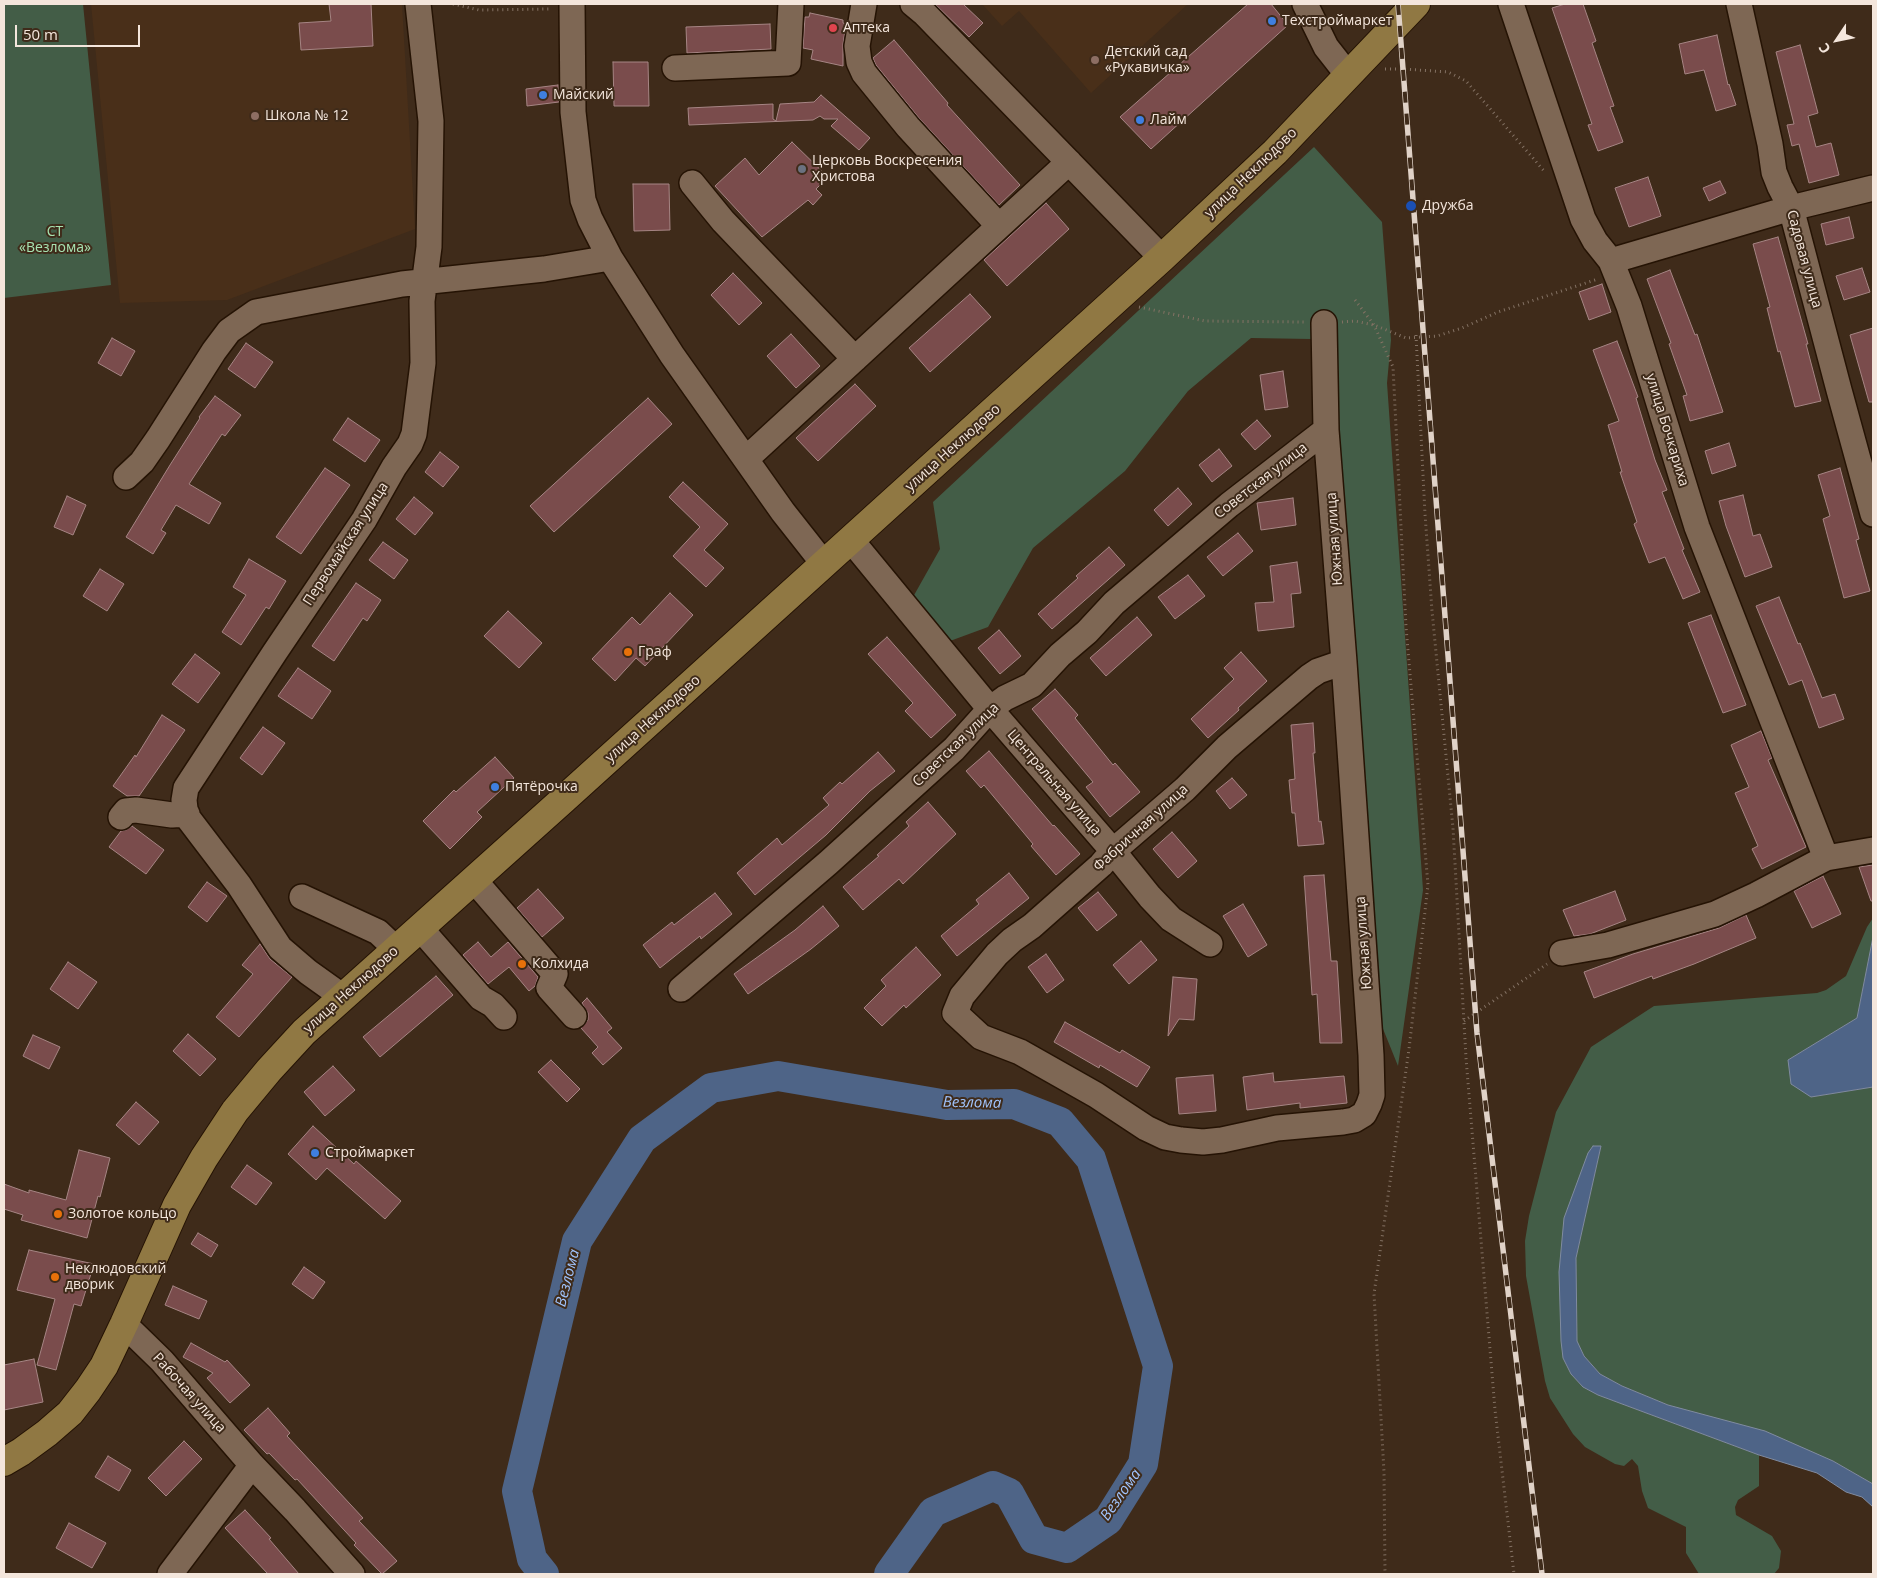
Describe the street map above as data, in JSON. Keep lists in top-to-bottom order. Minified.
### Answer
{"streets":{"main road":["улица Неклюдово"],"street":["Садовая улица","улица Бочкариха","Советская улица","Южная улица","Первомайская улица","Центральная улица","Фабричная улица","Рабочая улица"]},"crossings":[["улица Неклюдово","Центральная улица"],["улица Неклюдово","Рабочая улица"],["Советская улица","Южная улица"],["Советская улица","Центральная улица"],["Южная улица","Фабричная улица"],["Центральная улица","Фабричная улица"]],"water":["Везлома"],"parks":["СТ «Везлома»"],"places":["Техстроймаркет","Аптека","Детский сад «Рукавичка»","Майский","Школа № 12","Лайм","Церковь Воскресения Христова","Дружба","Граф","Пятёрочка","Колхида","Строймаркет","Золотое кольцо","Неклюдовский дворик"],"scale_bar":"50 m","north":"bottom left"}
